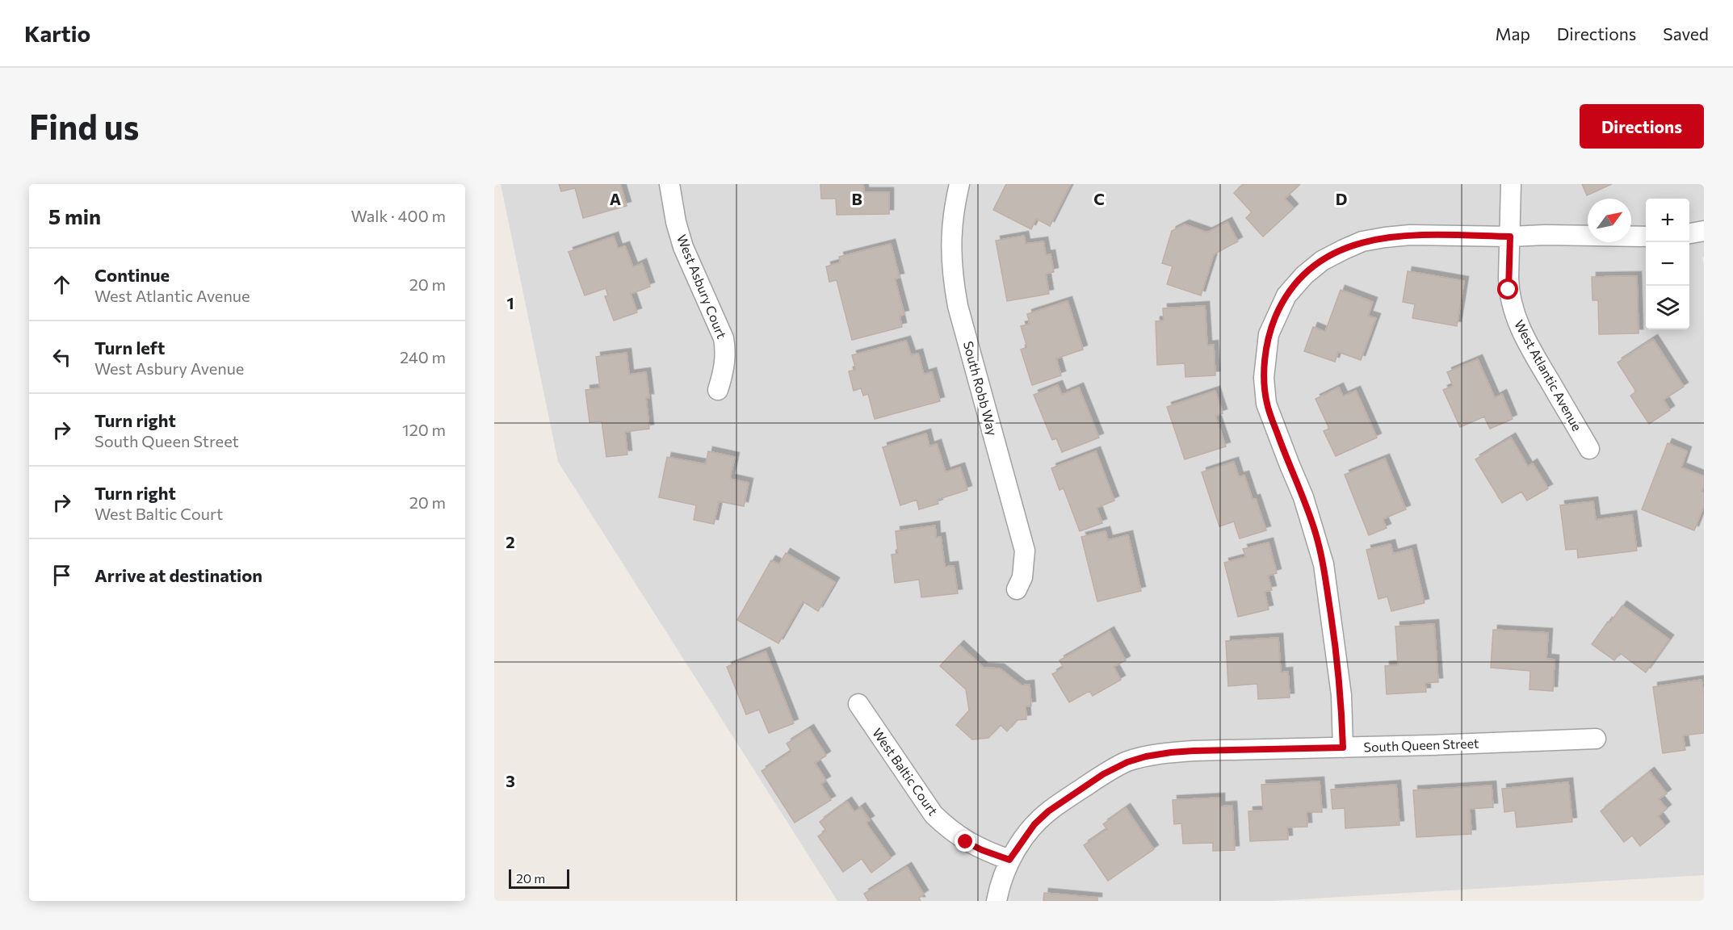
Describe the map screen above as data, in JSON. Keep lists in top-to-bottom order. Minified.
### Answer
{"streets":{"street":["West Asbury Court","West Atlantic Avenue","South Robb Way","South Queen Street","West Baltic Court"]},"crossings":[["South Queen Street","West Baltic Court"]],"scale_bar":"20 m","north":"top right","page":{"header":"Kartio","nav":["Map","Directions","Saved"],"buttons":"Directions","title":"Find us","heading":["5 min","Walk · 400 m"],"map_buttons":["+","−"],"list":[["Continue","West Atlantic Avenue","20 m"],["Turn left","West Asbury Avenue","240 m"],["Turn right","South Queen Street","120 m"],["Turn right","West Baltic Court","20 m"],"Arrive at destination"],"scale":"20 m"},"grid":{"columns":["A","B","C","D"],"rows":["1","2","3"]}}
